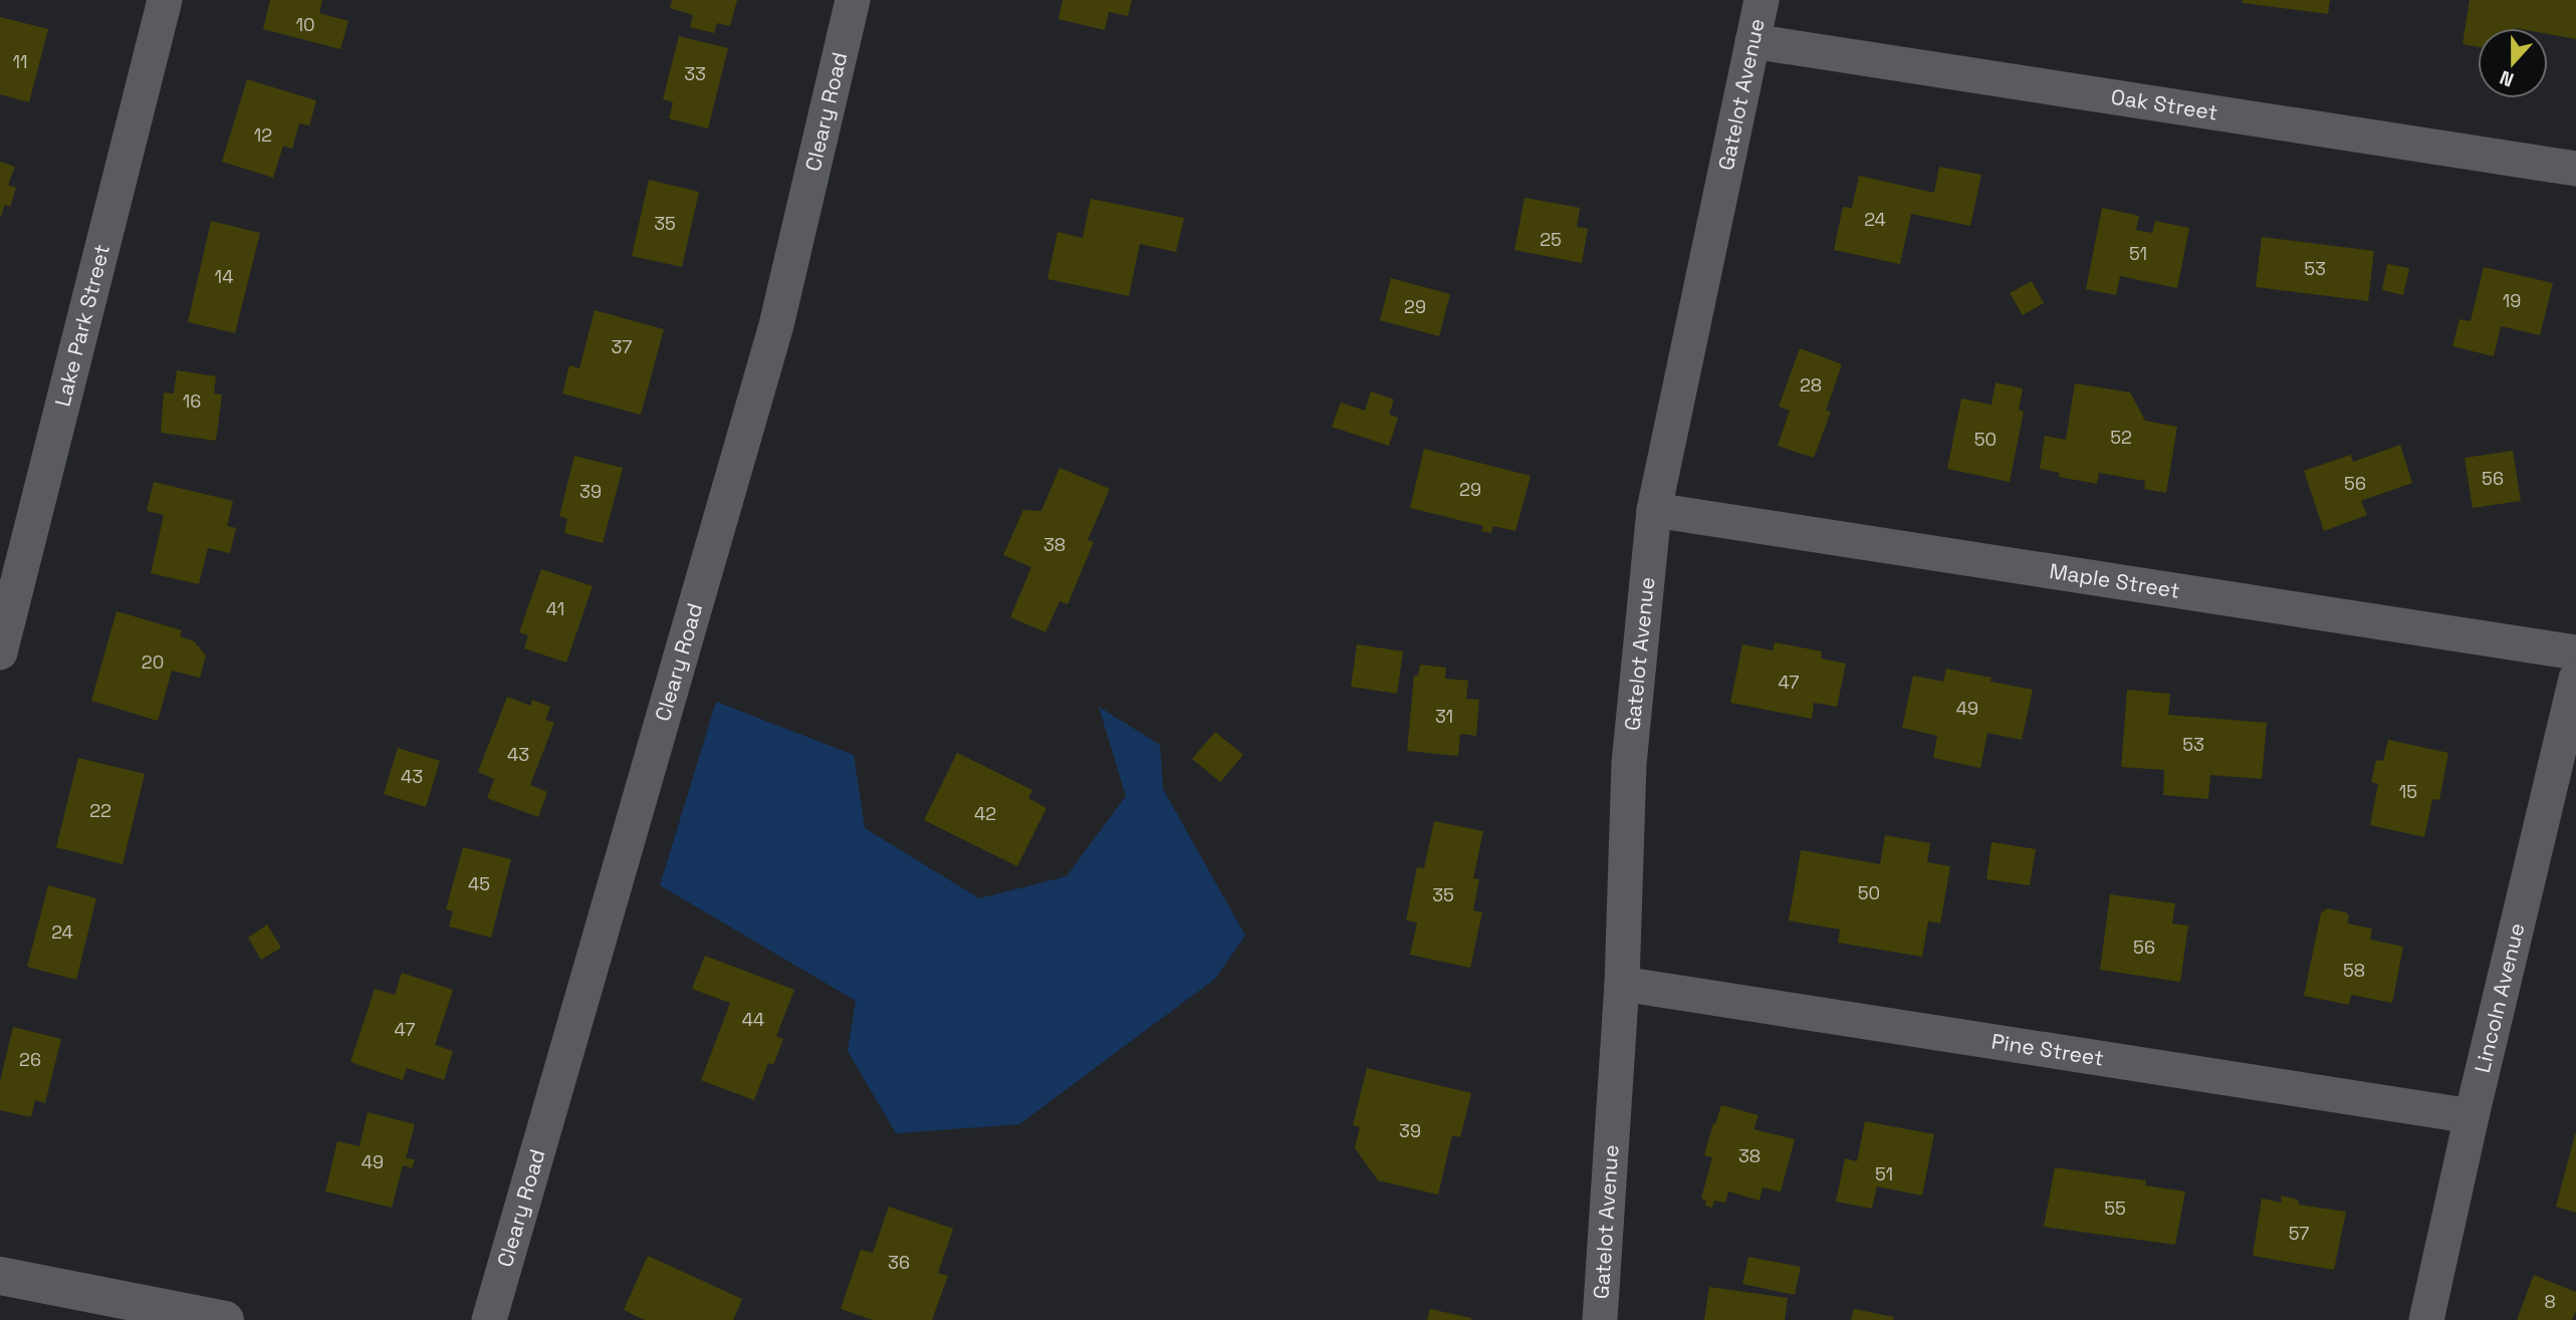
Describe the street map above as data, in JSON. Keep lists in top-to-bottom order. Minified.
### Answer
{"streets":{"street":["Gatelot Avenue","Oak Street","Cleary Road","Lake Park Street","Maple Street","Lincoln Avenue","Pine Street"]},"crossings":[["Gatelot Avenue","Oak Street"],["Gatelot Avenue","Maple Street"],["Gatelot Avenue","Pine Street"],["Lincoln Avenue","Pine Street"]],"house_numbers":["10","11","33","12","24","35","25","51","53","14","19","29","37","28","16","52","50","56","56","29","39","38","41","20","47","49","31","53","43","43","15","22","42","45","50","35","24","56","58","44","47","26","39","38","49","51","55","57","36","8"],"north":"bottom"}
